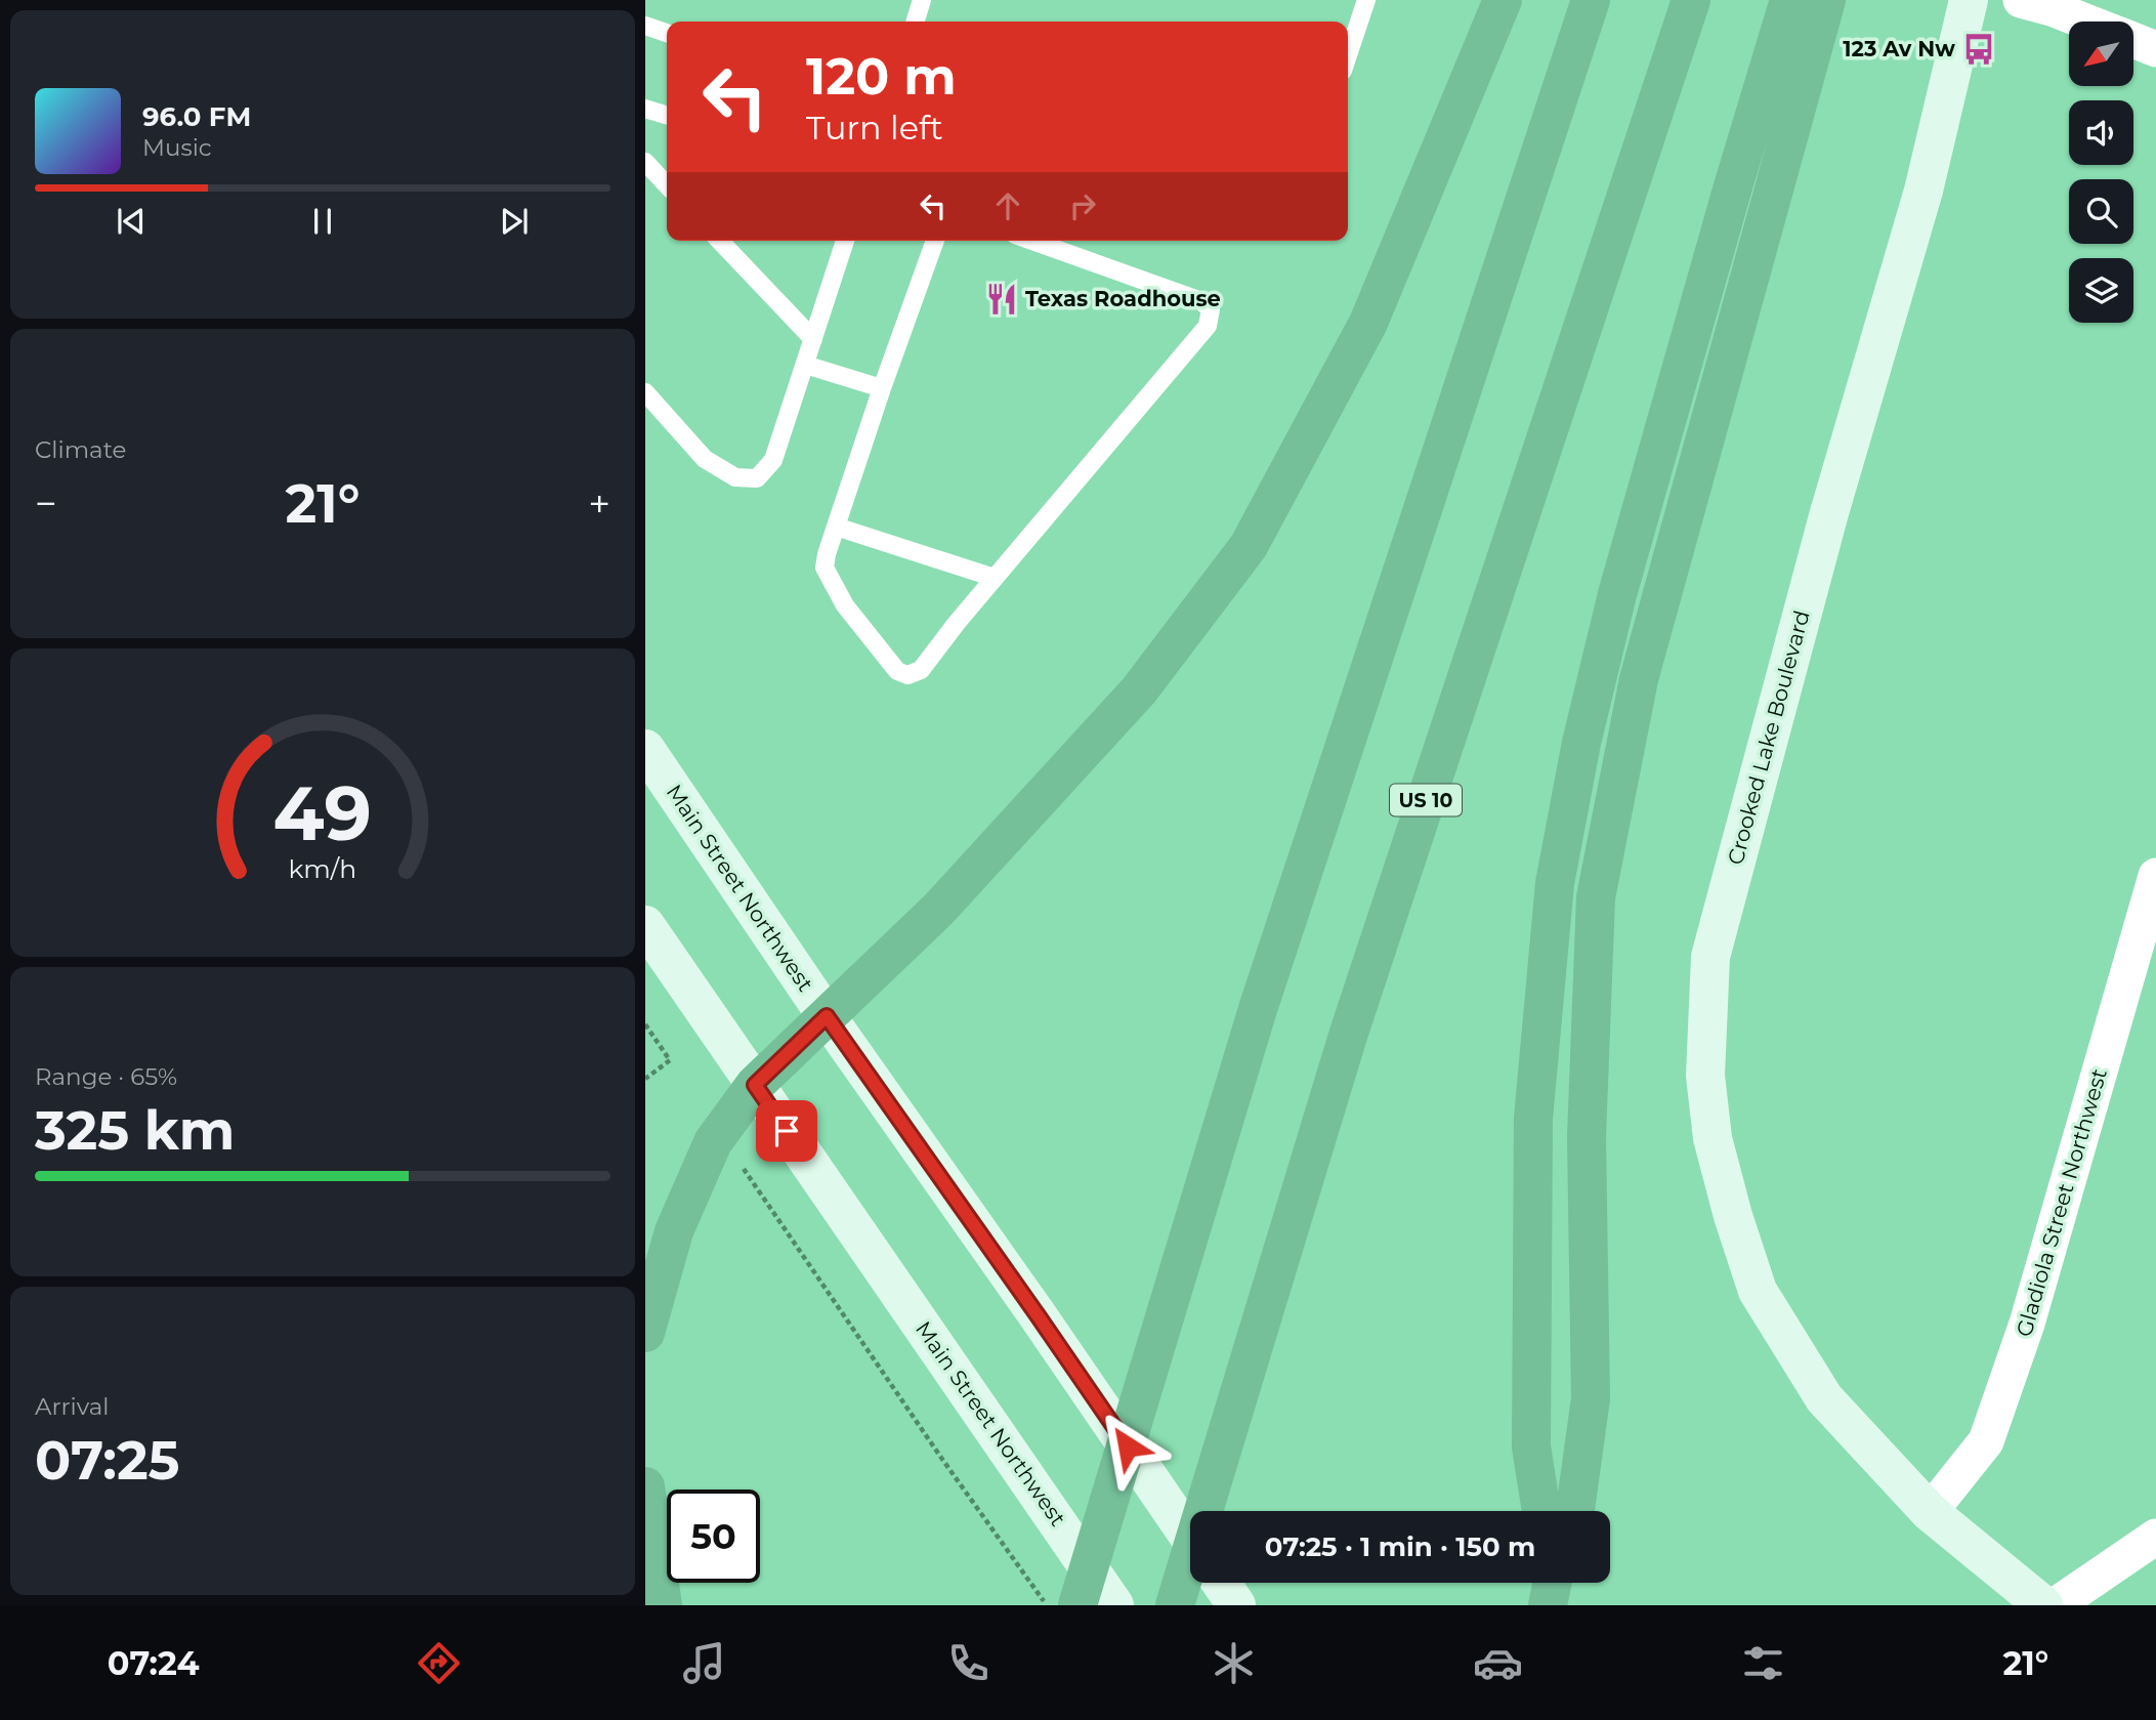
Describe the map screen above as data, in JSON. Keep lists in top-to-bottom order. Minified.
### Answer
{"streets":{"highway":["US 10"],"main road":["Crooked Lake Boulevard","Main Street Northwest"],"street":["Gladiola Street Northwest"]},"crossings":[["Crooked Lake Boulevard","Gladiola Street Northwest"]],"places":{"bus stop":["123 Av Nw"],"restaurant":["Texas Roadhouse"]},"north":"bottom left","page":{"turn":["120 m","Turn left"],"song":["96.0 FM","Music"],"tile":["Climate",["Range · 65%","325 km"],["Arrival","07:25"]],"heat":["−","21°","+"],"limit":"50","trip":"07:25 · 1 min · 150 m","tabs":["07:24","21°"],"gauge":["49","km/h"]}}
